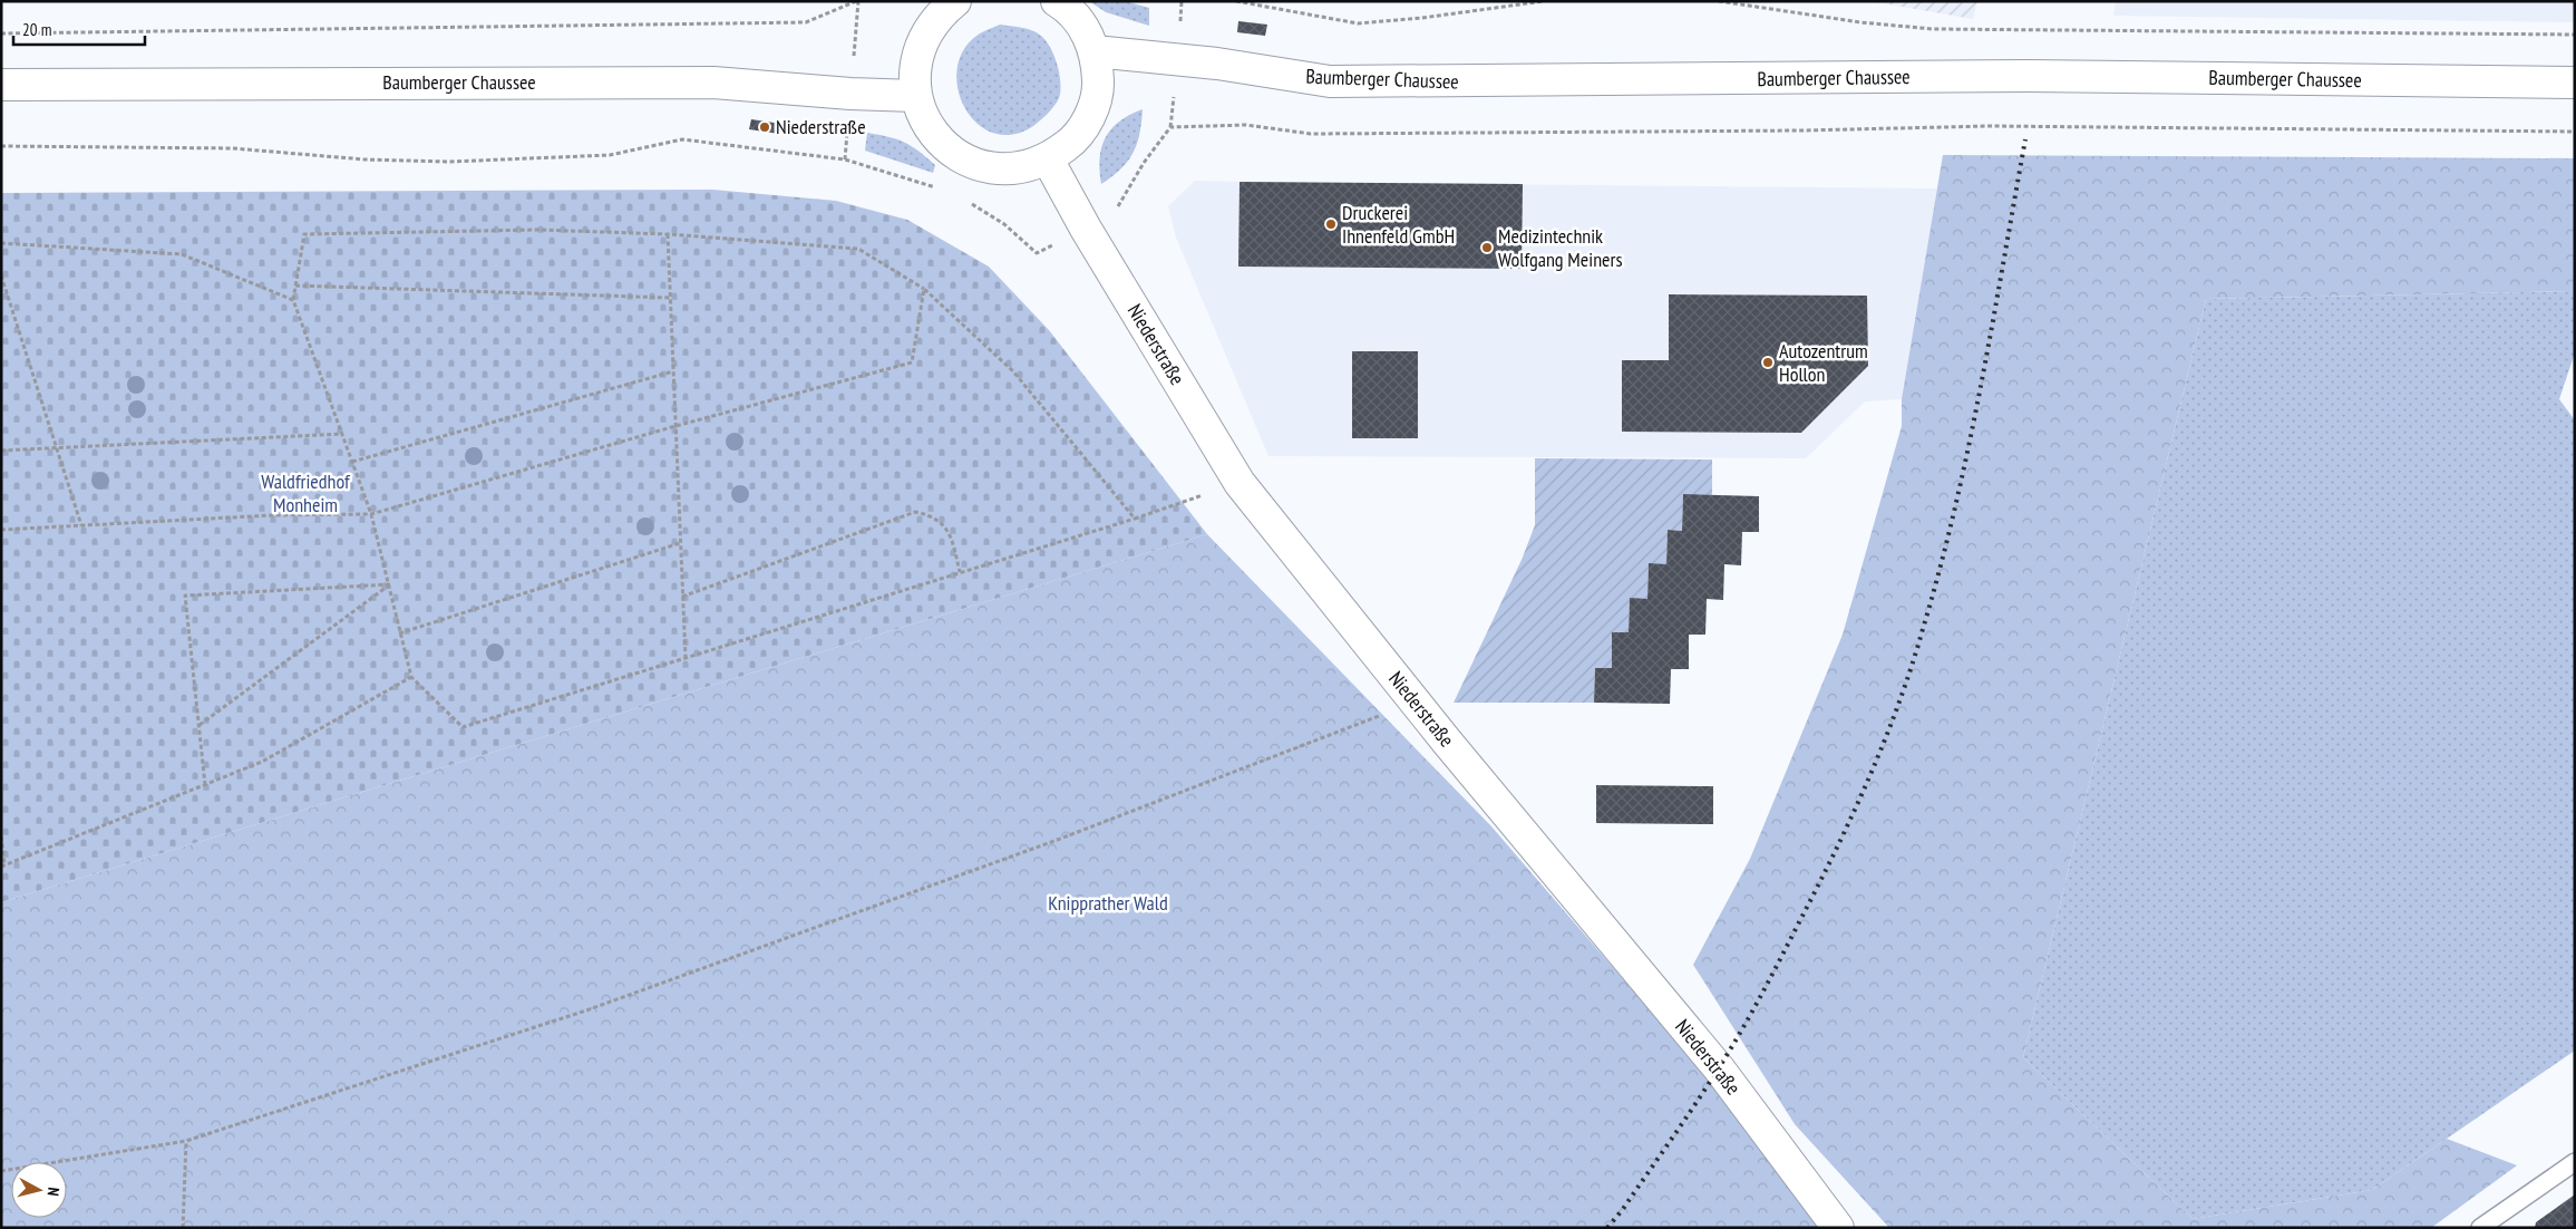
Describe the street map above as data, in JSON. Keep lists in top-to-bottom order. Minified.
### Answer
{"streets":{"street":["Baumberger Chaussee","Niederstraße"]},"parks":["Waldfriedhof Monheim","Knipprather Wald"],"places":["Niederstraße","Druckerei Ihnenfeld GmbH","Medizintechnik Wolfgang Meiners","Autozentrum Hollon"],"scale_bar":"20 m","north":"right"}
